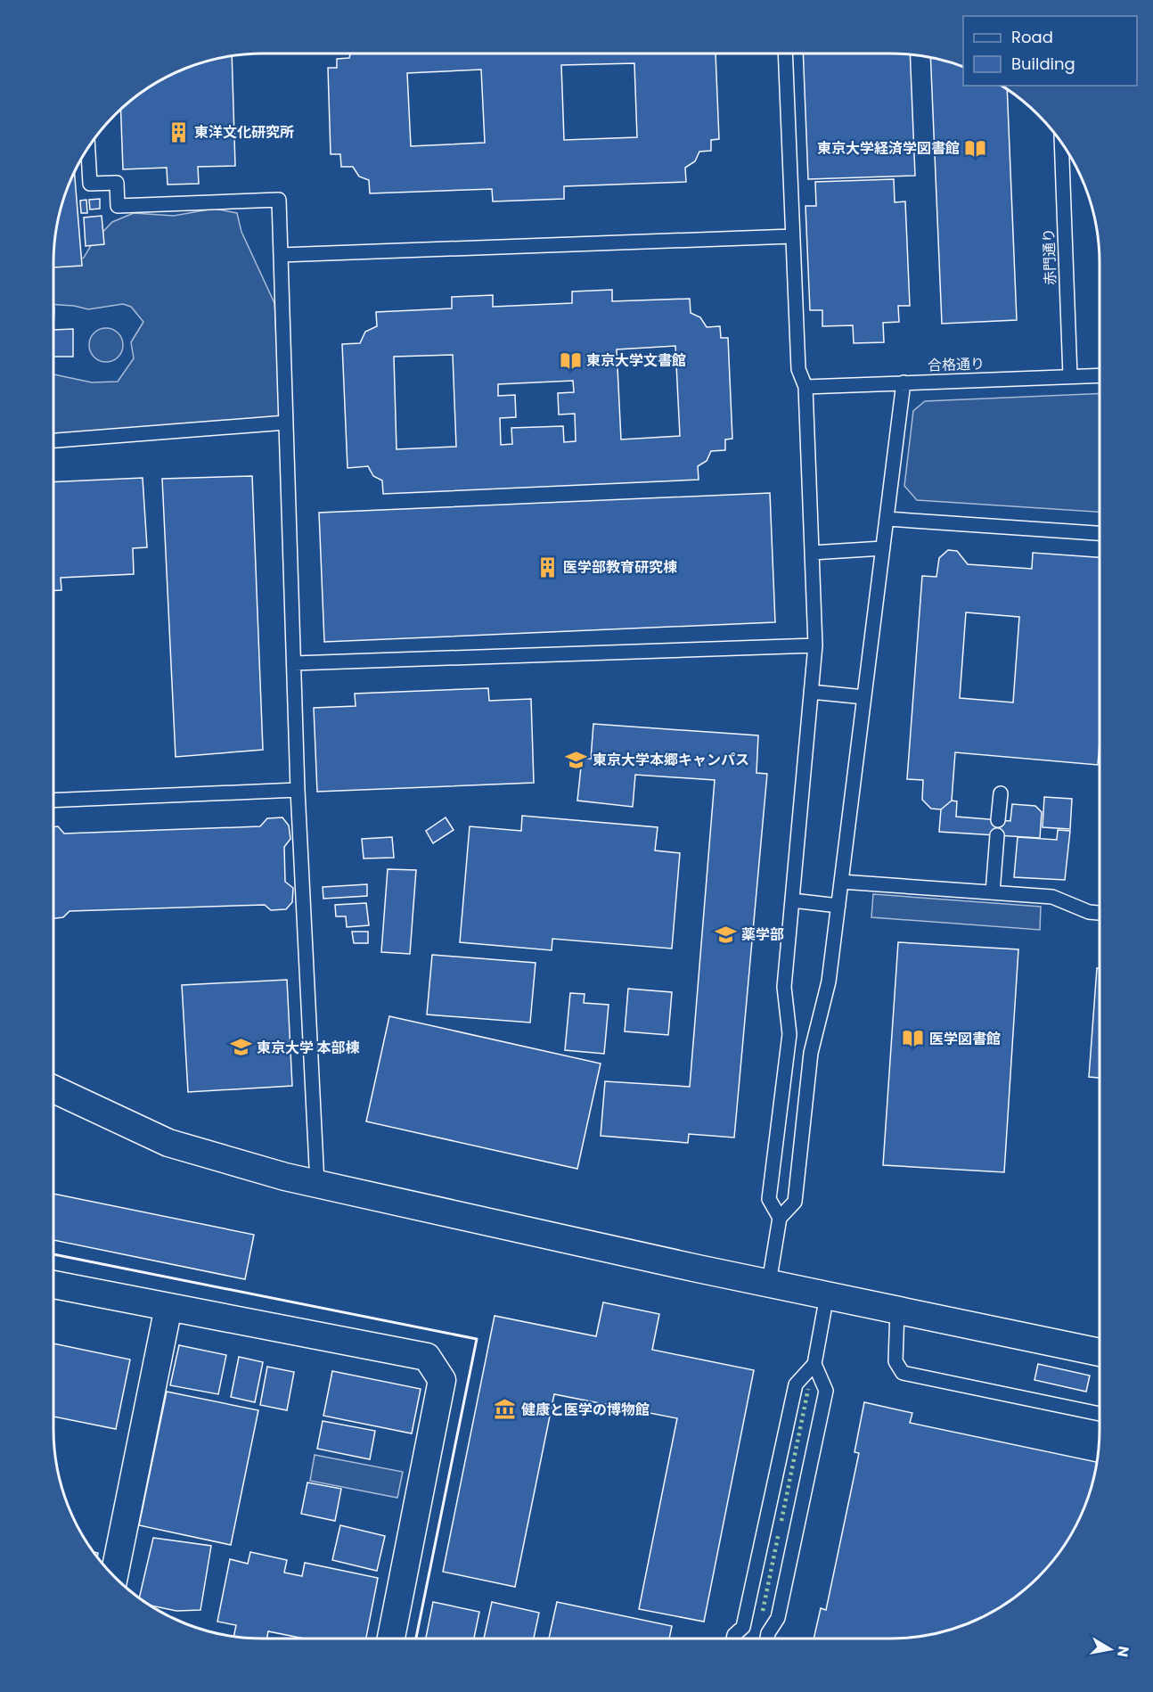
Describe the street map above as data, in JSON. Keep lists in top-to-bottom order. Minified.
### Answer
{"streets":{"lane":["赤門通り","合格通り"]},"crossings":[["赤門通り","合格通り"]],"places":{"building":["東洋文化研究所","医学部教育研究棟"],"library":["東京大学経済学図書館","東京大学文書館","医学図書館"],"school or university":["東京大学本郷キャンパス","薬学部","東京大学 本部棟"],"museum":["健康と医学の博物館"]},"legend":["Road","Building"],"north":"right"}
